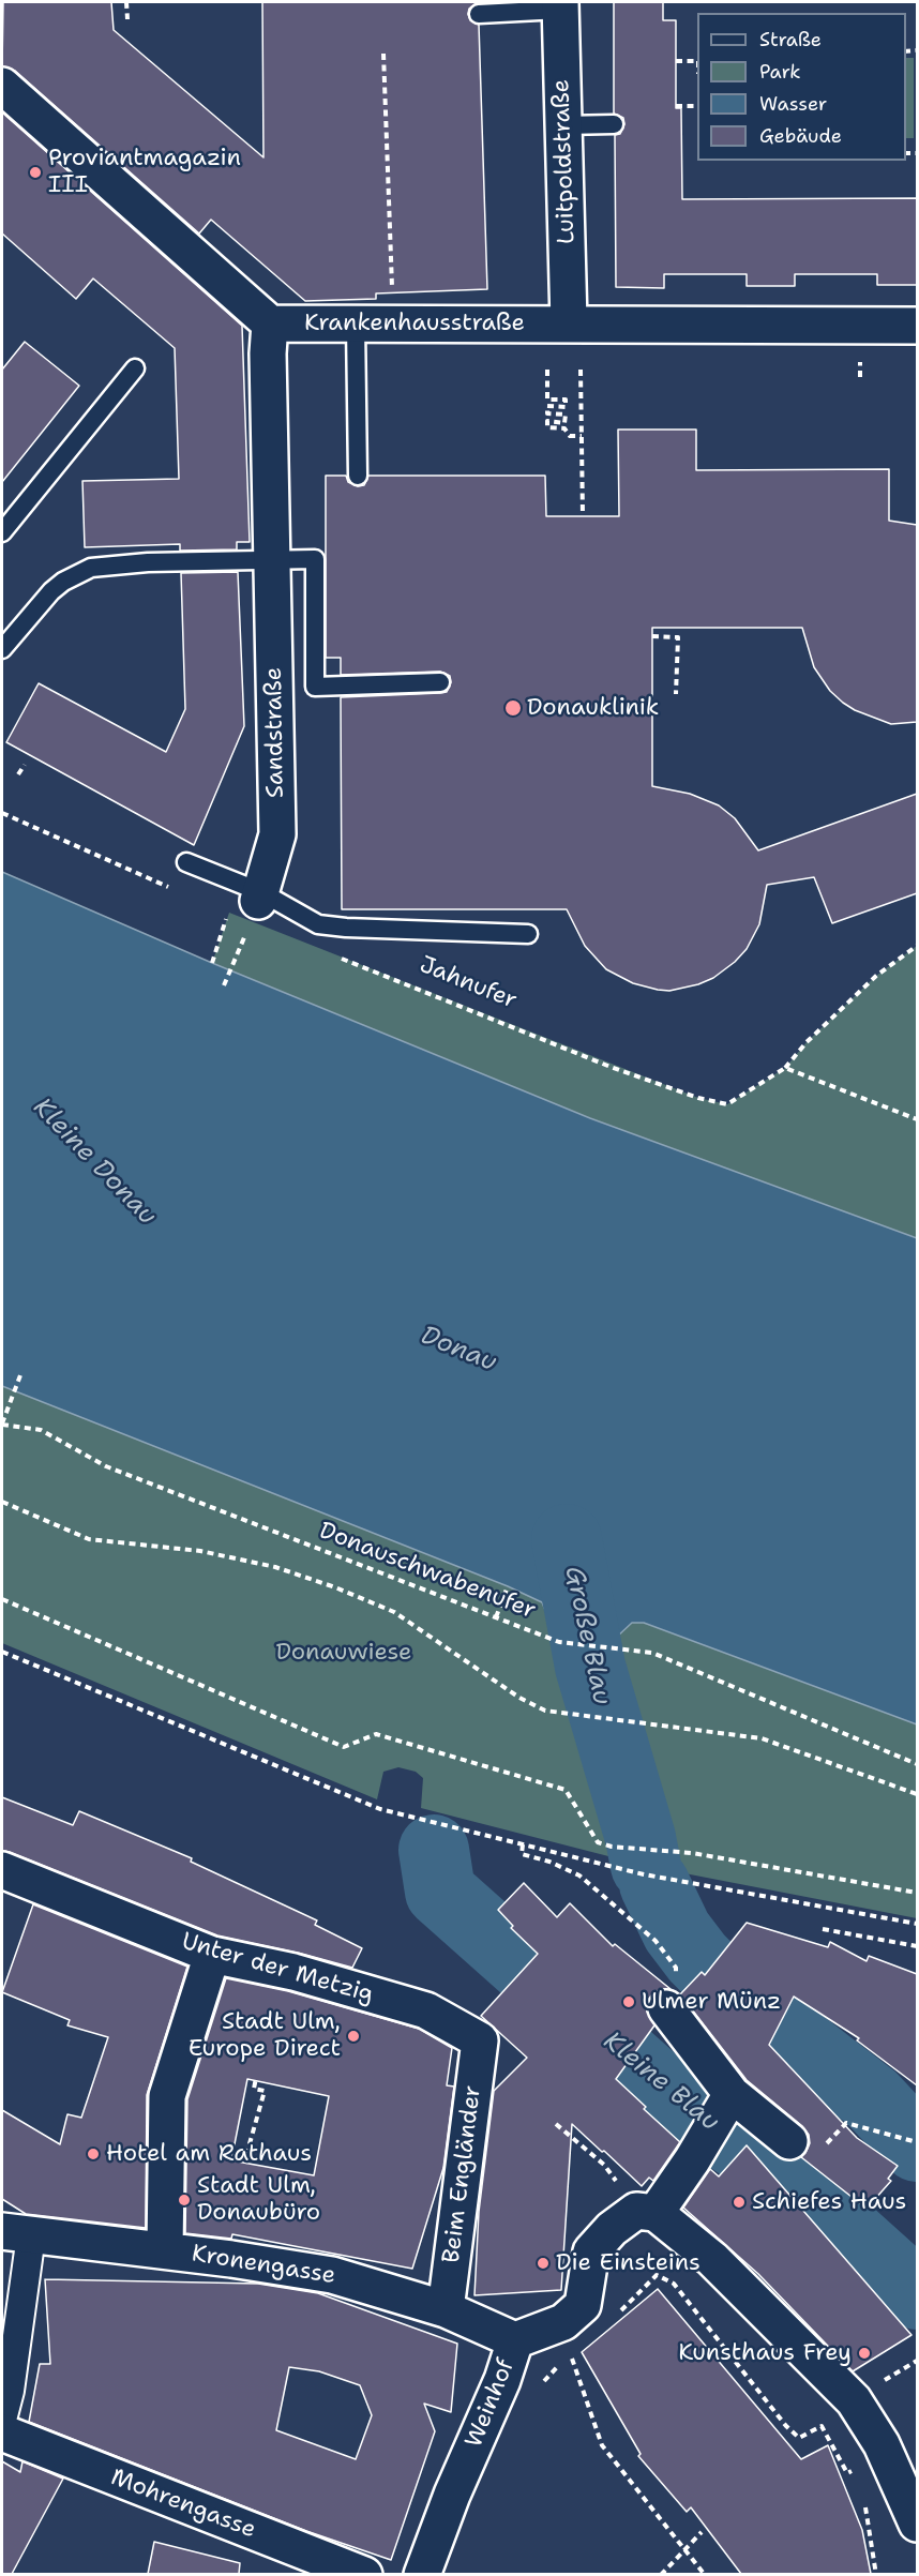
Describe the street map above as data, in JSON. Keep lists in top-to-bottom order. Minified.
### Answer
{"streets":{"street":["Luitpoldstraße","Krankenhausstraße","Sandstraße","Unter der Metzig","Beim Engländer","Kronengasse","Weinhof","Mohrengasse"],"path":["Jahnufer","Donauschwabenufer"]},"crossings":[["Luitpoldstraße","Krankenhausstraße"],["Krankenhausstraße","Sandstraße"],["Unter der Metzig","Beim Engländer"],["Beim Engländer","Kronengasse"],["Kronengasse","Weinhof"]],"water":["Kleine Donau","Donau","Große Blau","Kleine Blau"],"parks":["Donauwiese"],"places":["Proviantmagazin III","Donauklinik","Ulmer Münz","Stadt Ulm, Europe Direct","Hotel am Rathaus","Stadt Ulm, Donaubüro","Schiefes Haus","Die Einsteins","Kunsthaus Frey"],"legend":["Straße","Park","Wasser","Gebäude"]}
